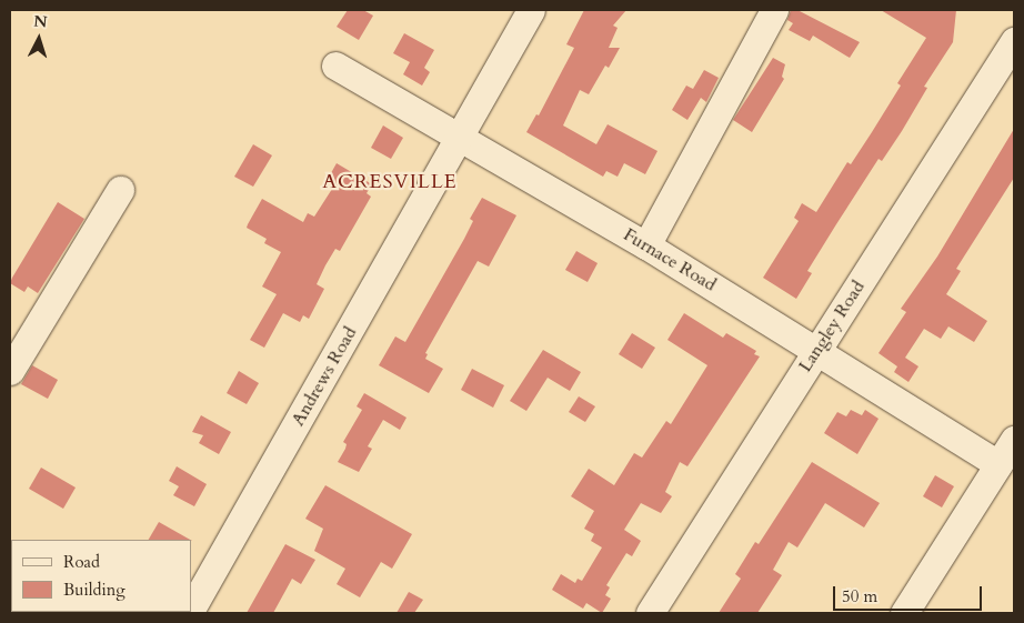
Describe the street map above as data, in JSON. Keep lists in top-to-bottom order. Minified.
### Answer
{"streets":{"street":["Furnace Road","Langley Road","Andrews Road"]},"crossings":[["Furnace Road","Langley Road"],["Furnace Road","Andrews Road"]],"districts":["ACRESVILLE"],"legend":["Road","Building"],"scale_bar":"50 m","north":"top"}
